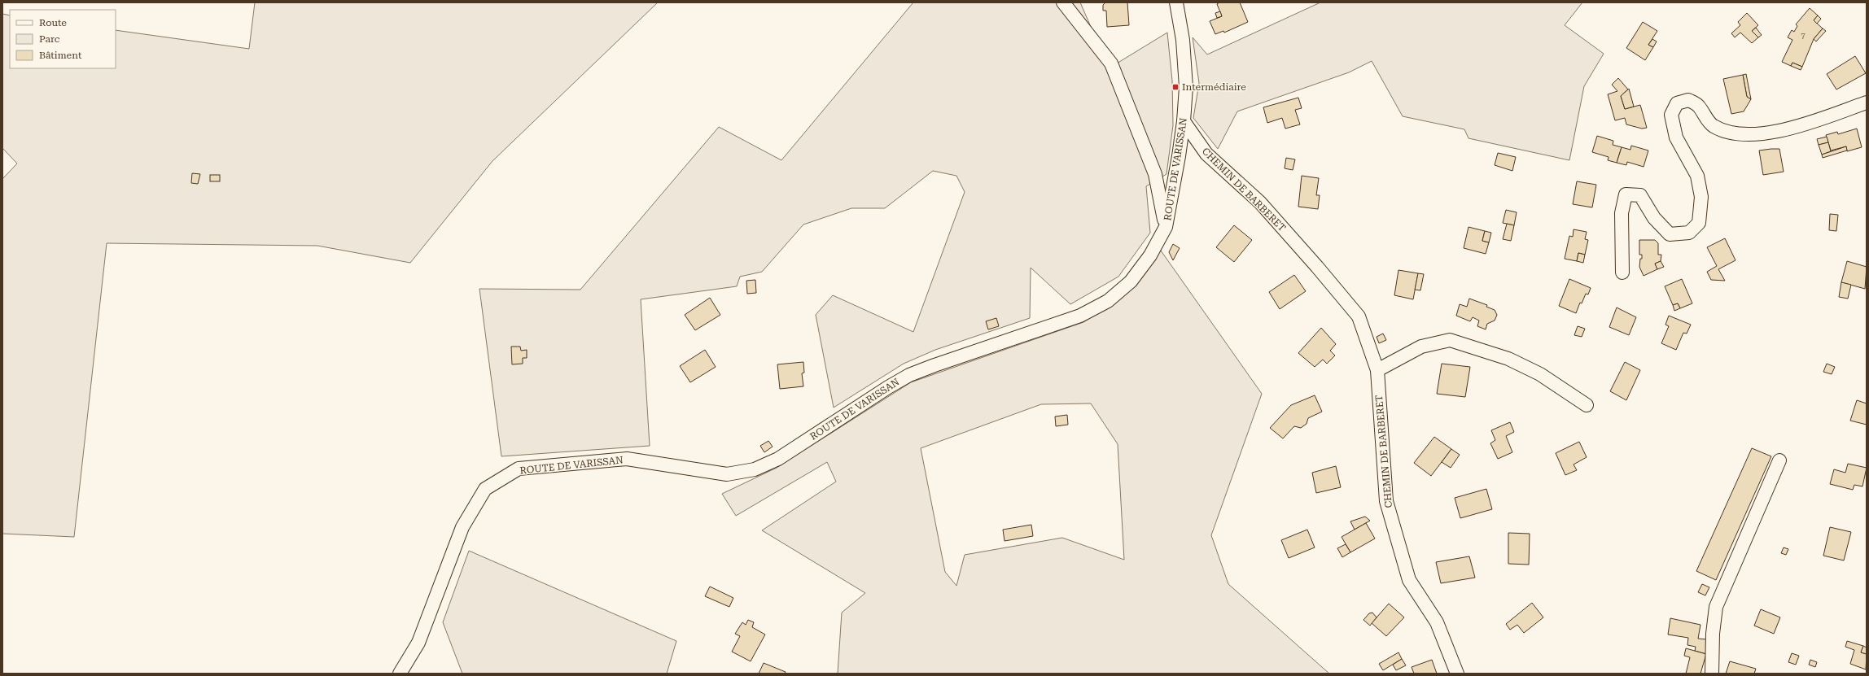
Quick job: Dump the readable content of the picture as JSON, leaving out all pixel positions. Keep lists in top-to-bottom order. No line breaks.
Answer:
{"streets":{"street":["ROUTE DE VARISSAN","CHEMIN DE BARBERET"]},"crossings":[["ROUTE DE VARISSAN","CHEMIN DE BARBERET"]],"places":{"transit":["Intermédiaire"]},"house_numbers":["7"],"legend":["Route","Parc","Bâtiment"]}
